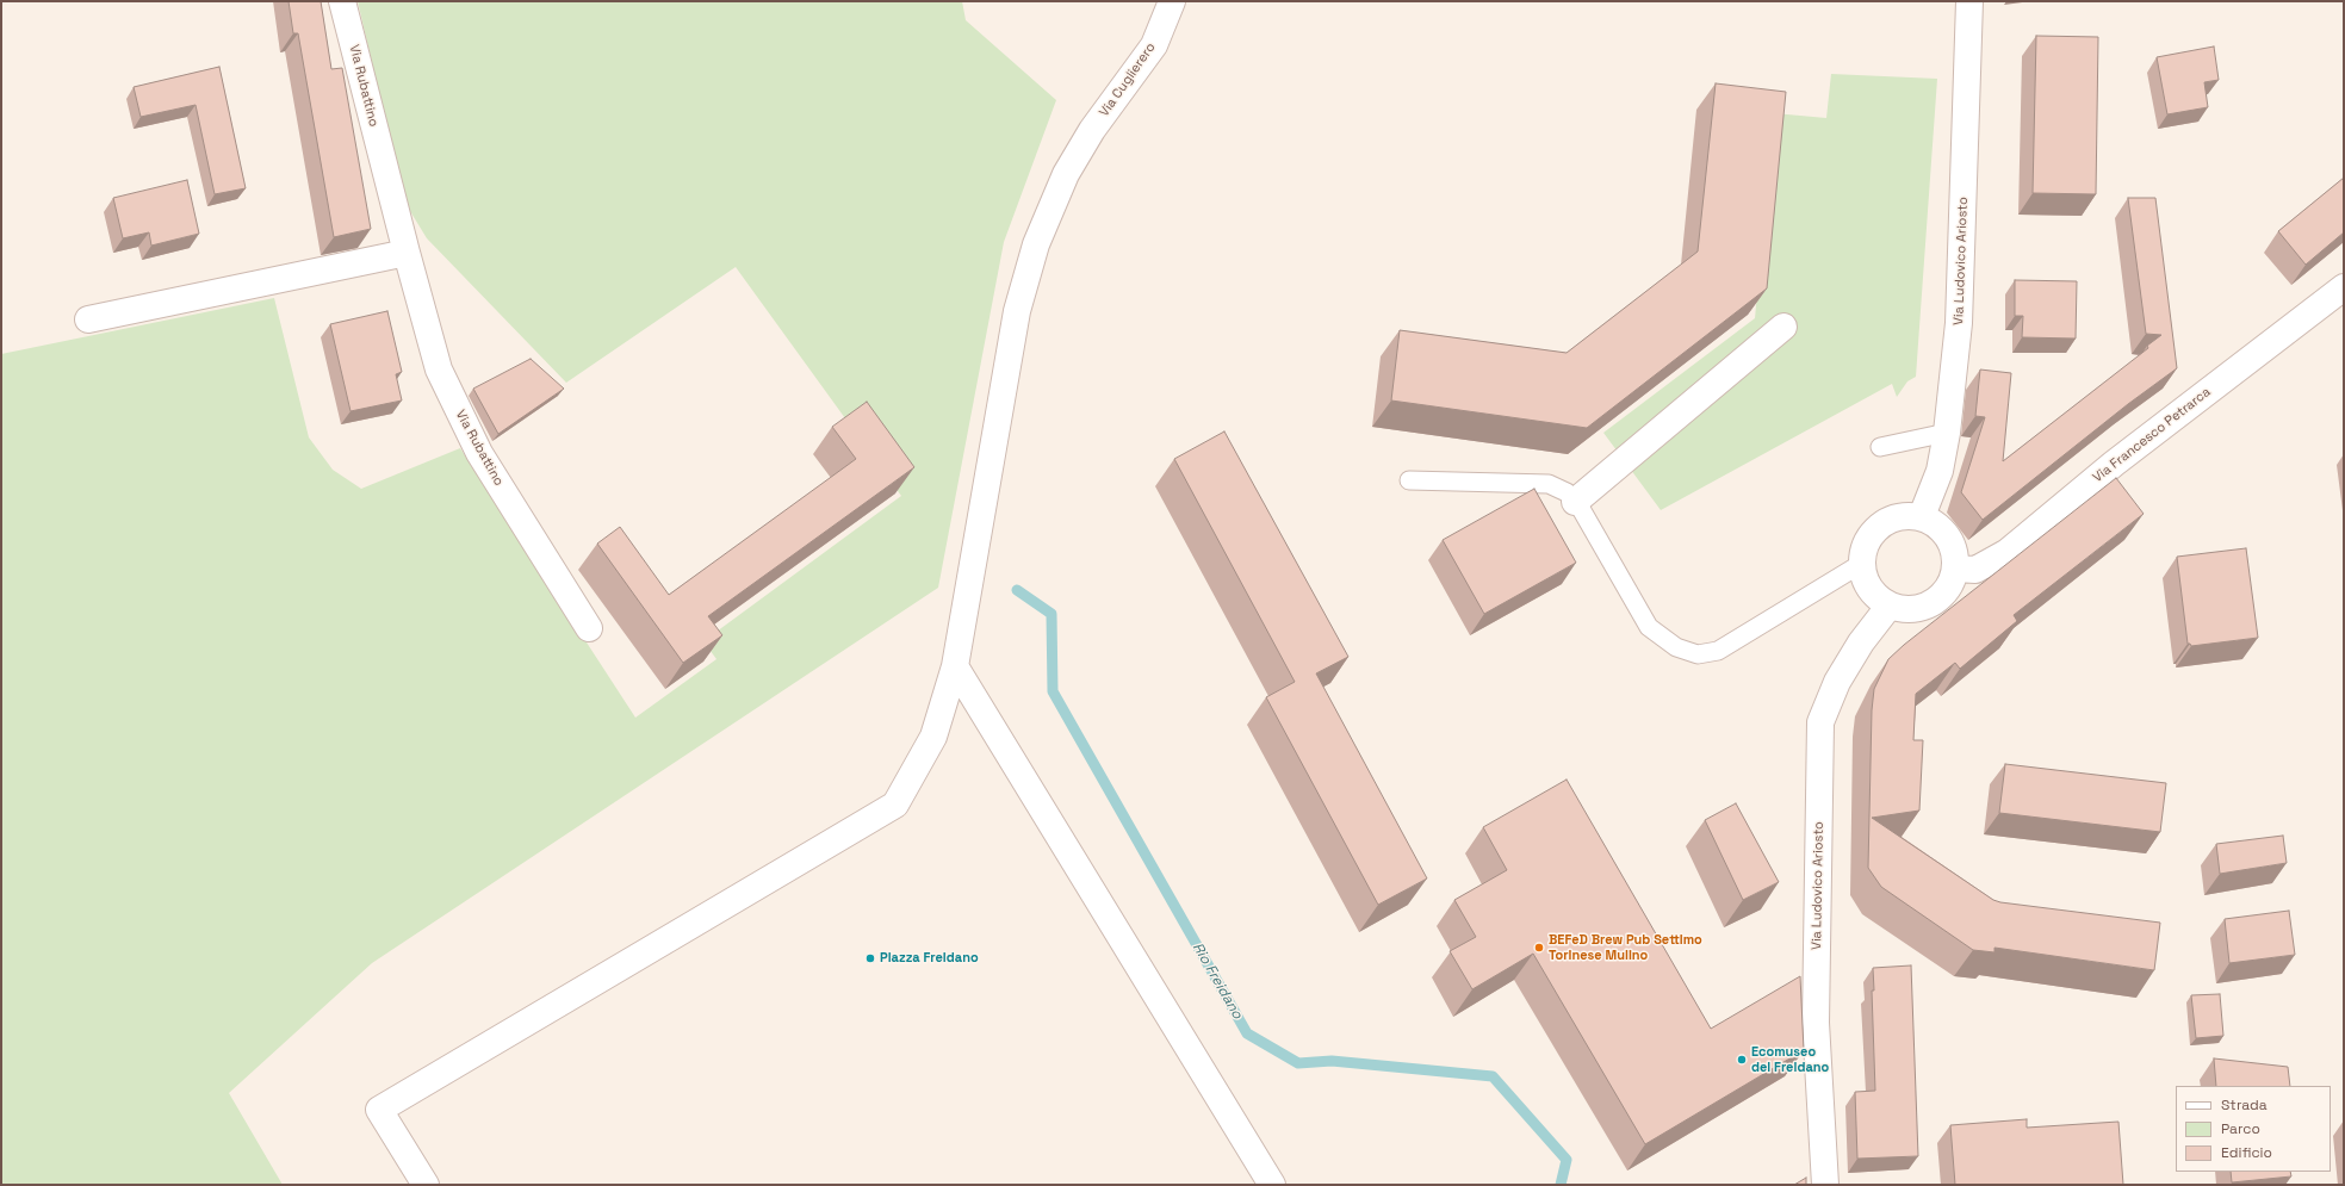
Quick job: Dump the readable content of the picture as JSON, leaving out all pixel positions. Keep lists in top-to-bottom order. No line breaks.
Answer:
{"streets":{"street":["Via Cuglierero","Via Rubattino","Via Ludovico Ariosto","Via Francesco Petrarca"]},"crossings":[["Via Ludovico Ariosto","Via Francesco Petrarca"]],"water":["Rio Freidano"],"places":["BEFeD Brew Pub Settimo Torinese Mulino","Piazza Freidano","Ecomuseo del Freidano"],"legend":["Strada","Parco","Edificio"]}
